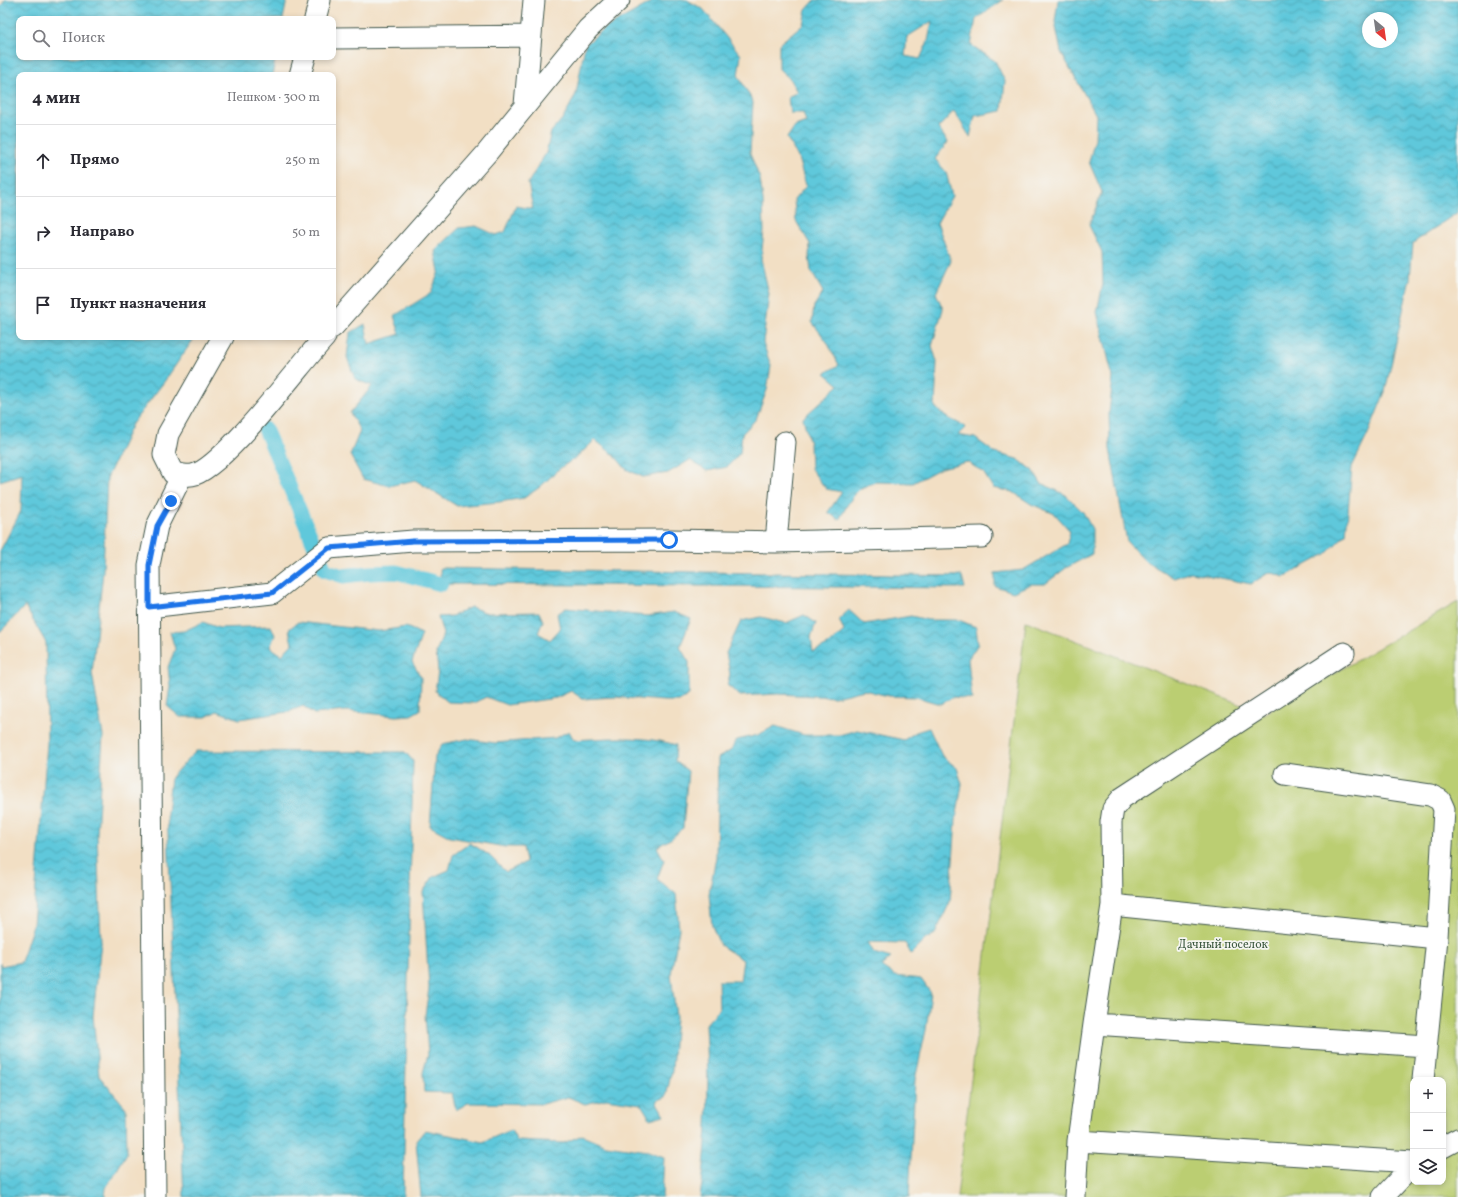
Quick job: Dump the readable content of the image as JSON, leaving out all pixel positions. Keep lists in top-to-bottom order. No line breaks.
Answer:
{"parks":["Дачный поселок"],"north":"bottom right","page":{"search":"Поиск","heading":["4 мин","Пешком · 300 m"],"list":[["Прямо","250 m"],["Направо","50 m"],"Пункт назначения"],"map_buttons":["+","−"]}}
